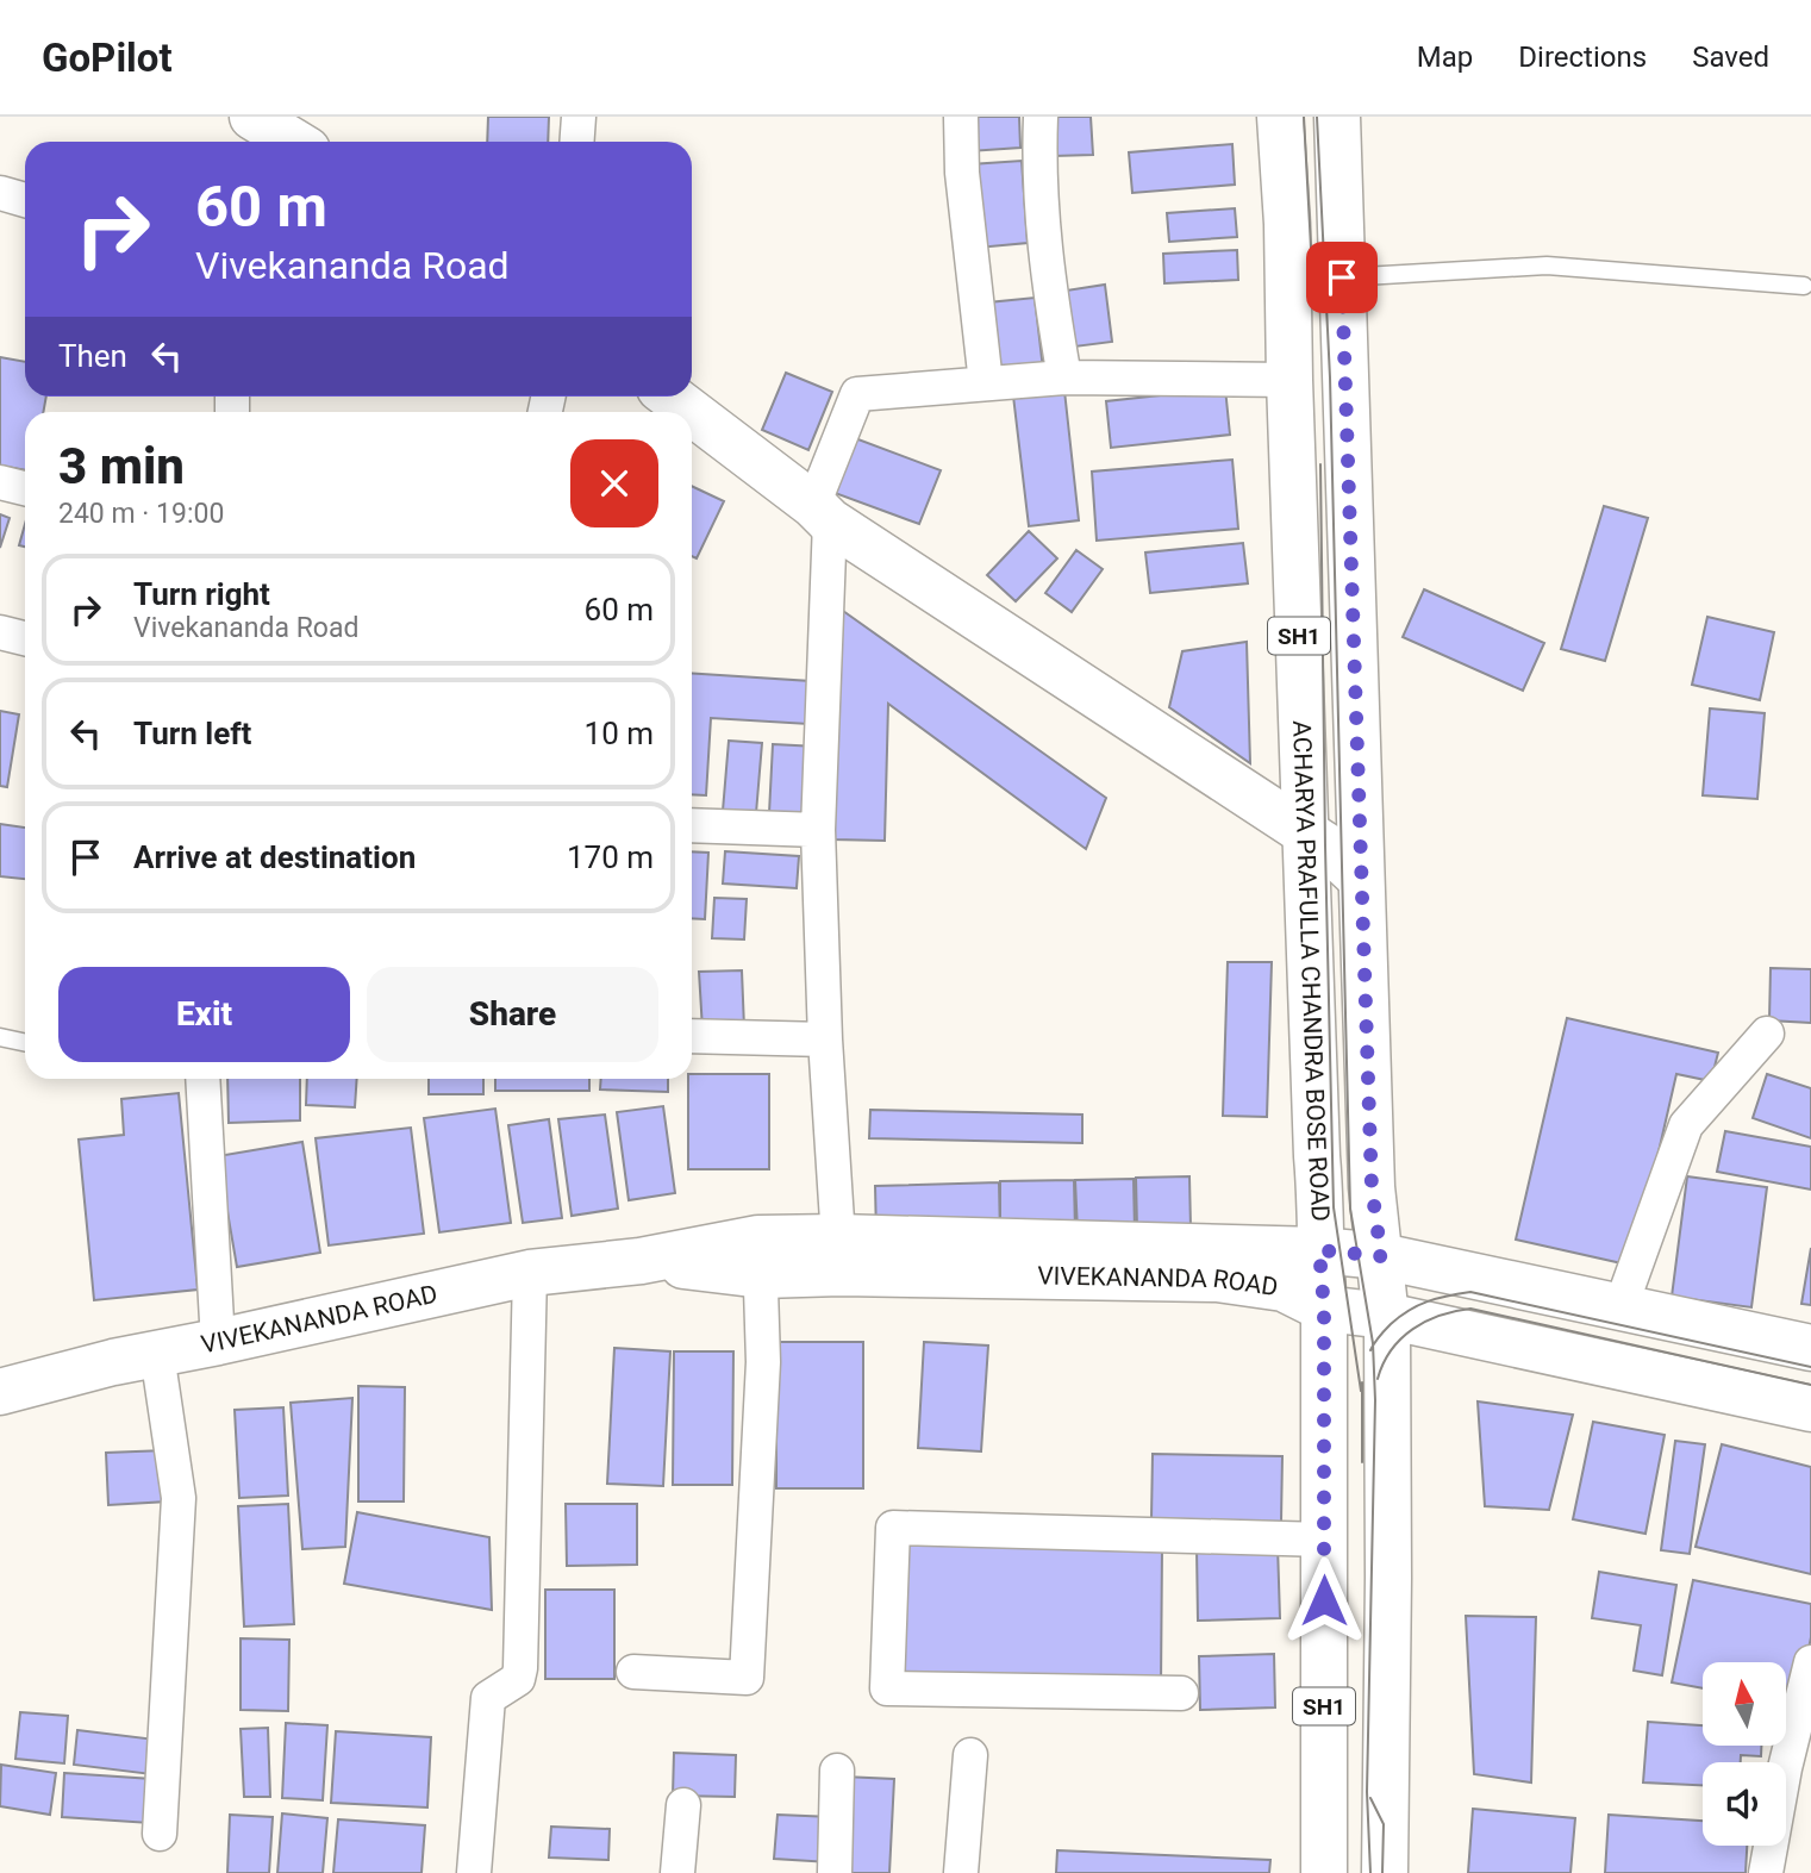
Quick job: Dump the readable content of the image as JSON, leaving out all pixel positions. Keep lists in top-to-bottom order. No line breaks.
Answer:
{"streets":{"main road":["SH1","ACHARYA PRAFULLA CHANDRA BOSE ROAD","VIVEKANANDA ROAD"]},"crossings":[["ACHARYA PRAFULLA CHANDRA BOSE ROAD","VIVEKANANDA ROAD"]],"north":"top","page":{"header":"GoPilot","nav":["Map","Directions","Saved"],"turn":["60 m","Vivekananda Road"],"then":"Then","heading":["3 min","240 m · 19:00"],"list":[{"name":"Turn right","note":"Vivekananda Road","value":"60 m"},{"name":"Turn left","value":"10 m"},{"name":"Arrive at destination","value":"170 m"}],"buttons":["Exit","Share"]}}
